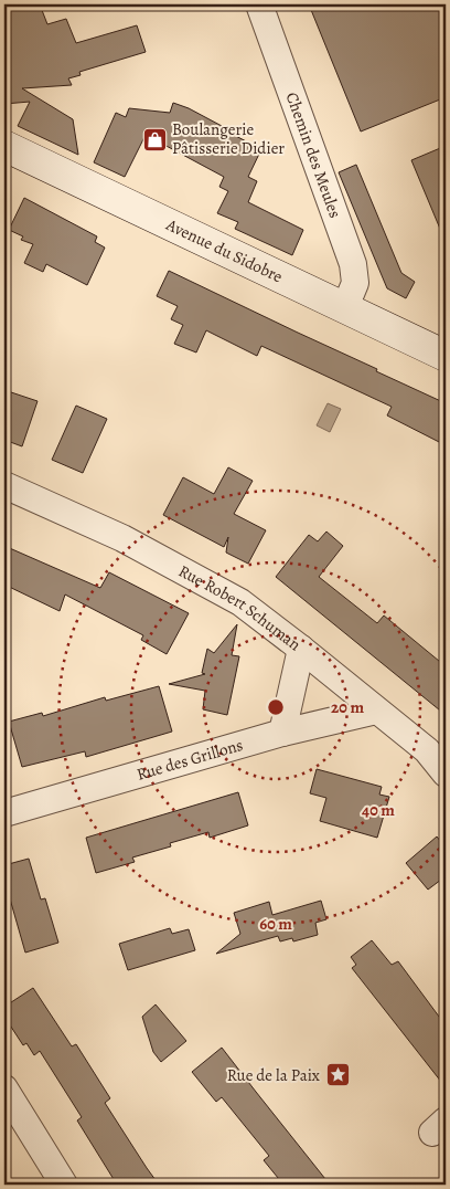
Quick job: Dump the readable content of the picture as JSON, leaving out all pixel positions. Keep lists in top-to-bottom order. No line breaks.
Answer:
{"streets":{"main road":["Avenue du Sidobre"],"street":["Chemin des Meules","Rue Robert Schuman","Rue des Grillons"]},"crossings":[["Chemin des Meules","Avenue du Sidobre"],["Rue Robert Schuman","Rue des Grillons"]],"places":{"shop":["Boulangerie Pâtisserie Didier"],"place":["Rue de la Paix"]},"rings":["20 m","40 m","60 m"]}
